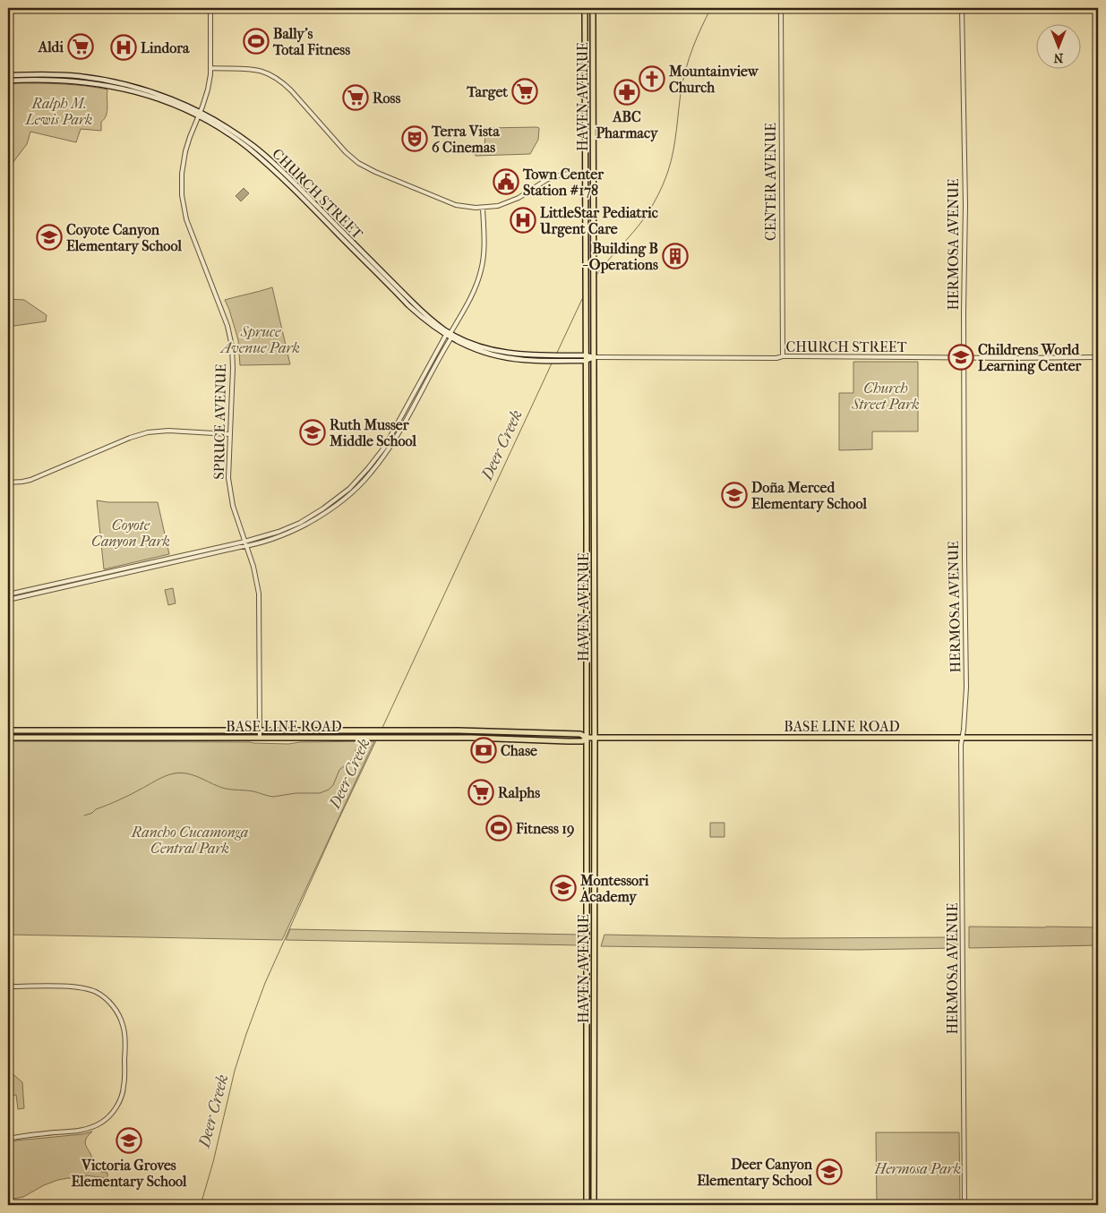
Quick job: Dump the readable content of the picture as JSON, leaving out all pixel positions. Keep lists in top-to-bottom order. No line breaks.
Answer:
{"streets":{"main road":["HAVEN AVENUE","CHURCH STREET","BASE LINE ROAD"],"street":["CENTER AVENUE","HERMOSA AVENUE","SPRUCE AVENUE"]},"crossings":[["HAVEN AVENUE","CHURCH STREET"],["HAVEN AVENUE","BASE LINE ROAD"],["CENTER AVENUE","CHURCH STREET"],["CHURCH STREET","HERMOSA AVENUE"],["CHURCH STREET","SPRUCE AVENUE"],["HERMOSA AVENUE","BASE LINE ROAD"],["SPRUCE AVENUE","BASE LINE ROAD"]],"water":["Deer Creek"],"parks":["Ralph M. Lewis Park","Spruce Avenue Park","Church Street Park","Coyote Canyon Park","Rancho Cucamonga Central Park","Hermosa Park"],"places":{"sports":["Bally's Total Fitness","Fitness 19"],"supermarket":["Aldi","Target","Ross","Ralphs"],"hospital":["Lindora","LittleStar Pediatric Urgent Care"],"church":["Mountainview Church"],"pharmacy":["ABC Pharmacy"],"theatre":["Terra Vista 6 Cinemas"],"public building":["Town Center Station #178"],"school or university":["Coyote Canyon Elementary School","Childrens World Learning Center","Ruth Musser Middle School","Doña Merced Elementary School","Montessori Academy","Victoria Groves Elementary School","Deer Canyon Elementary School"],"building":["Building B - Operations"],"bank":["Chase"]},"north":"bottom"}
